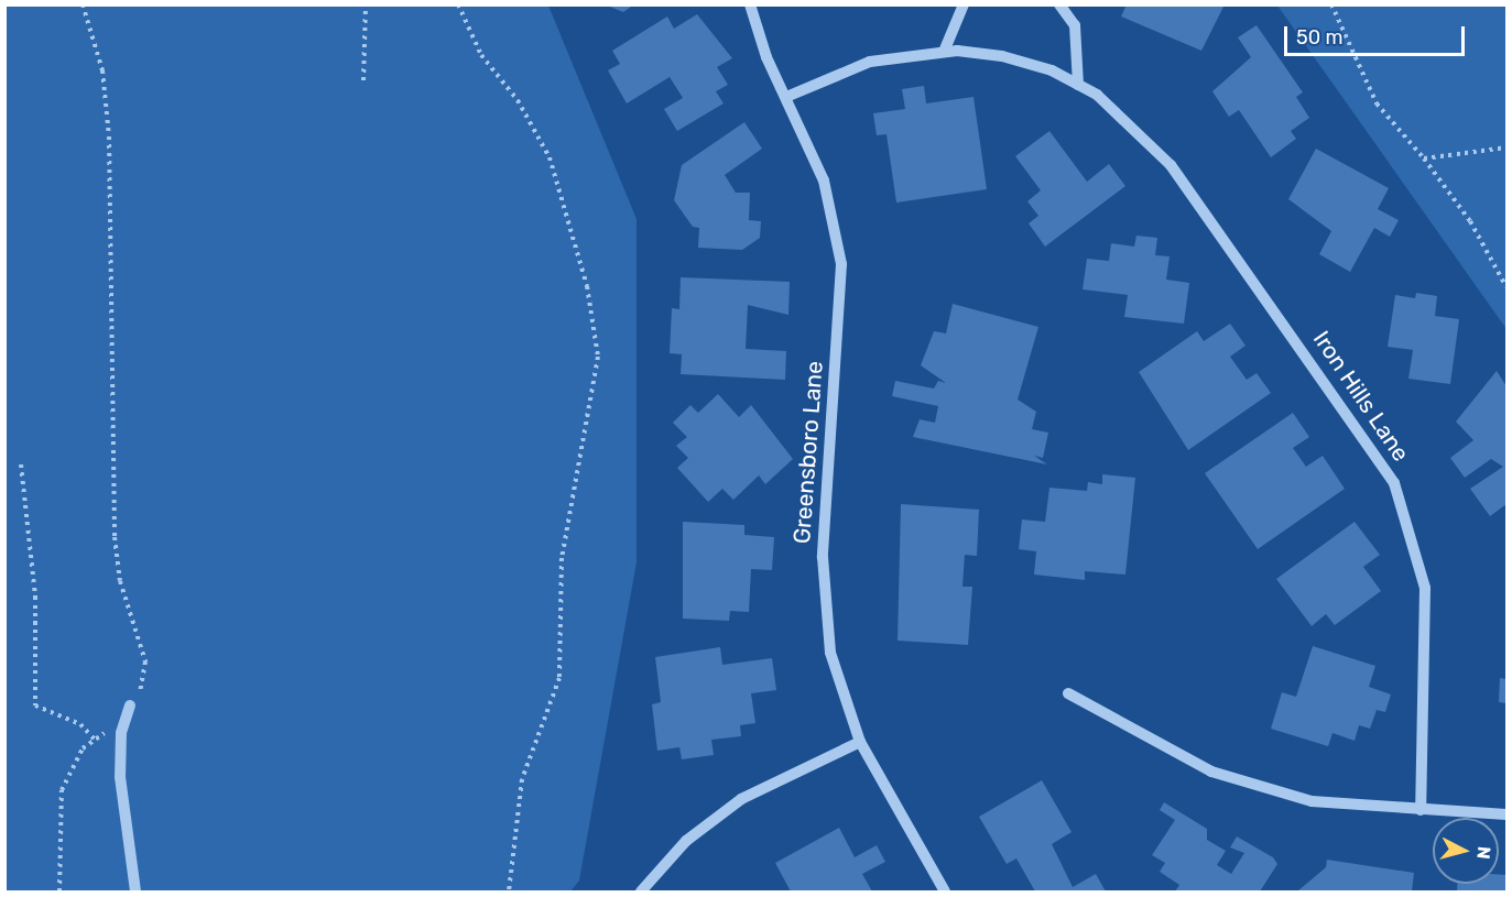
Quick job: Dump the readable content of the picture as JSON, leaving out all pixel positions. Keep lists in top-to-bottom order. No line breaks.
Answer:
{"streets":{"street":["Iron Hills Lane","Greensboro Lane"]},"crossings":[["Iron Hills Lane","Greensboro Lane"]],"scale_bar":"50 m","north":"right"}
